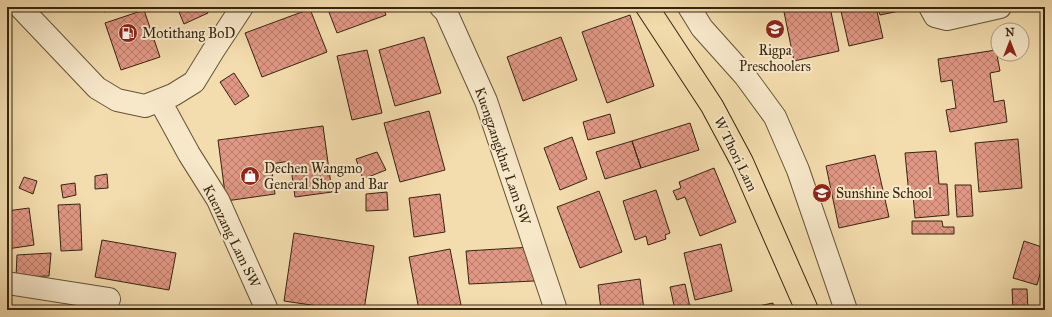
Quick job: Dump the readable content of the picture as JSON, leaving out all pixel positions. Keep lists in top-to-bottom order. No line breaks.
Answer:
{"streets":{"main road":["W Thori Lam"],"street":["Kuengzangkhar Lam SW","Kuenzang Lam SW"]},"places":{"school or university":["Rigpa Preschoolers","Sunshine School"],"fuel station":["Motithang BoD"],"shop":["Dechen Wangmo General Shop and Bar"]},"north":"top"}
